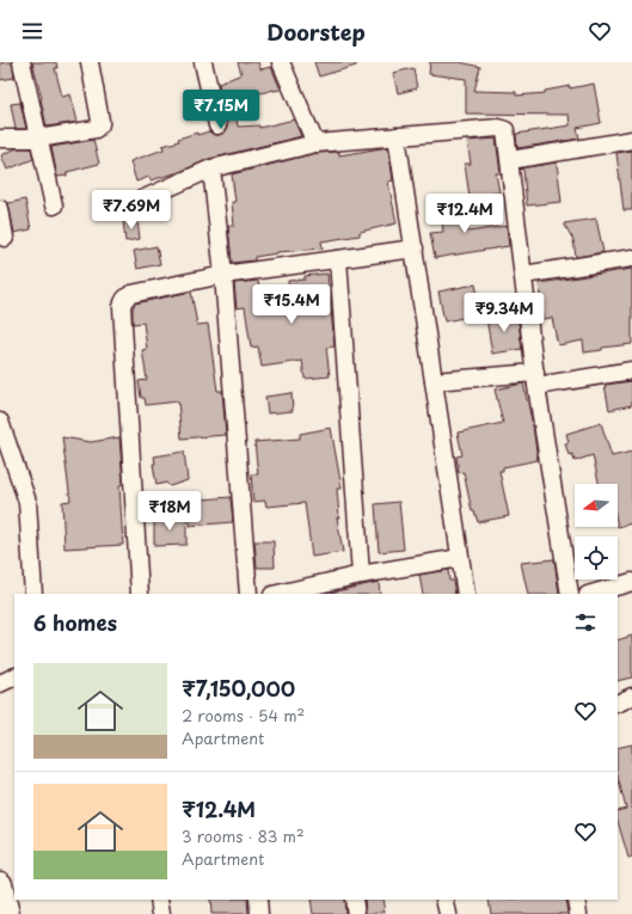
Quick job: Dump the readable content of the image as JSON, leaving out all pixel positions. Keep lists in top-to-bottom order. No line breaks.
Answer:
{"north":"left","page":{"header":"Doorstep","price":["₹7.15M","₹7.69M","₹12.4M","₹15.4M","₹9.34M","₹18M"],"heading":"6 homes","list":[{"name":"₹7,150,000","note":"2 rooms · 54 m² · Apartment"},{"name":"₹12.4M","note":"3 rooms · 83 m² · Apartment"}]}}
